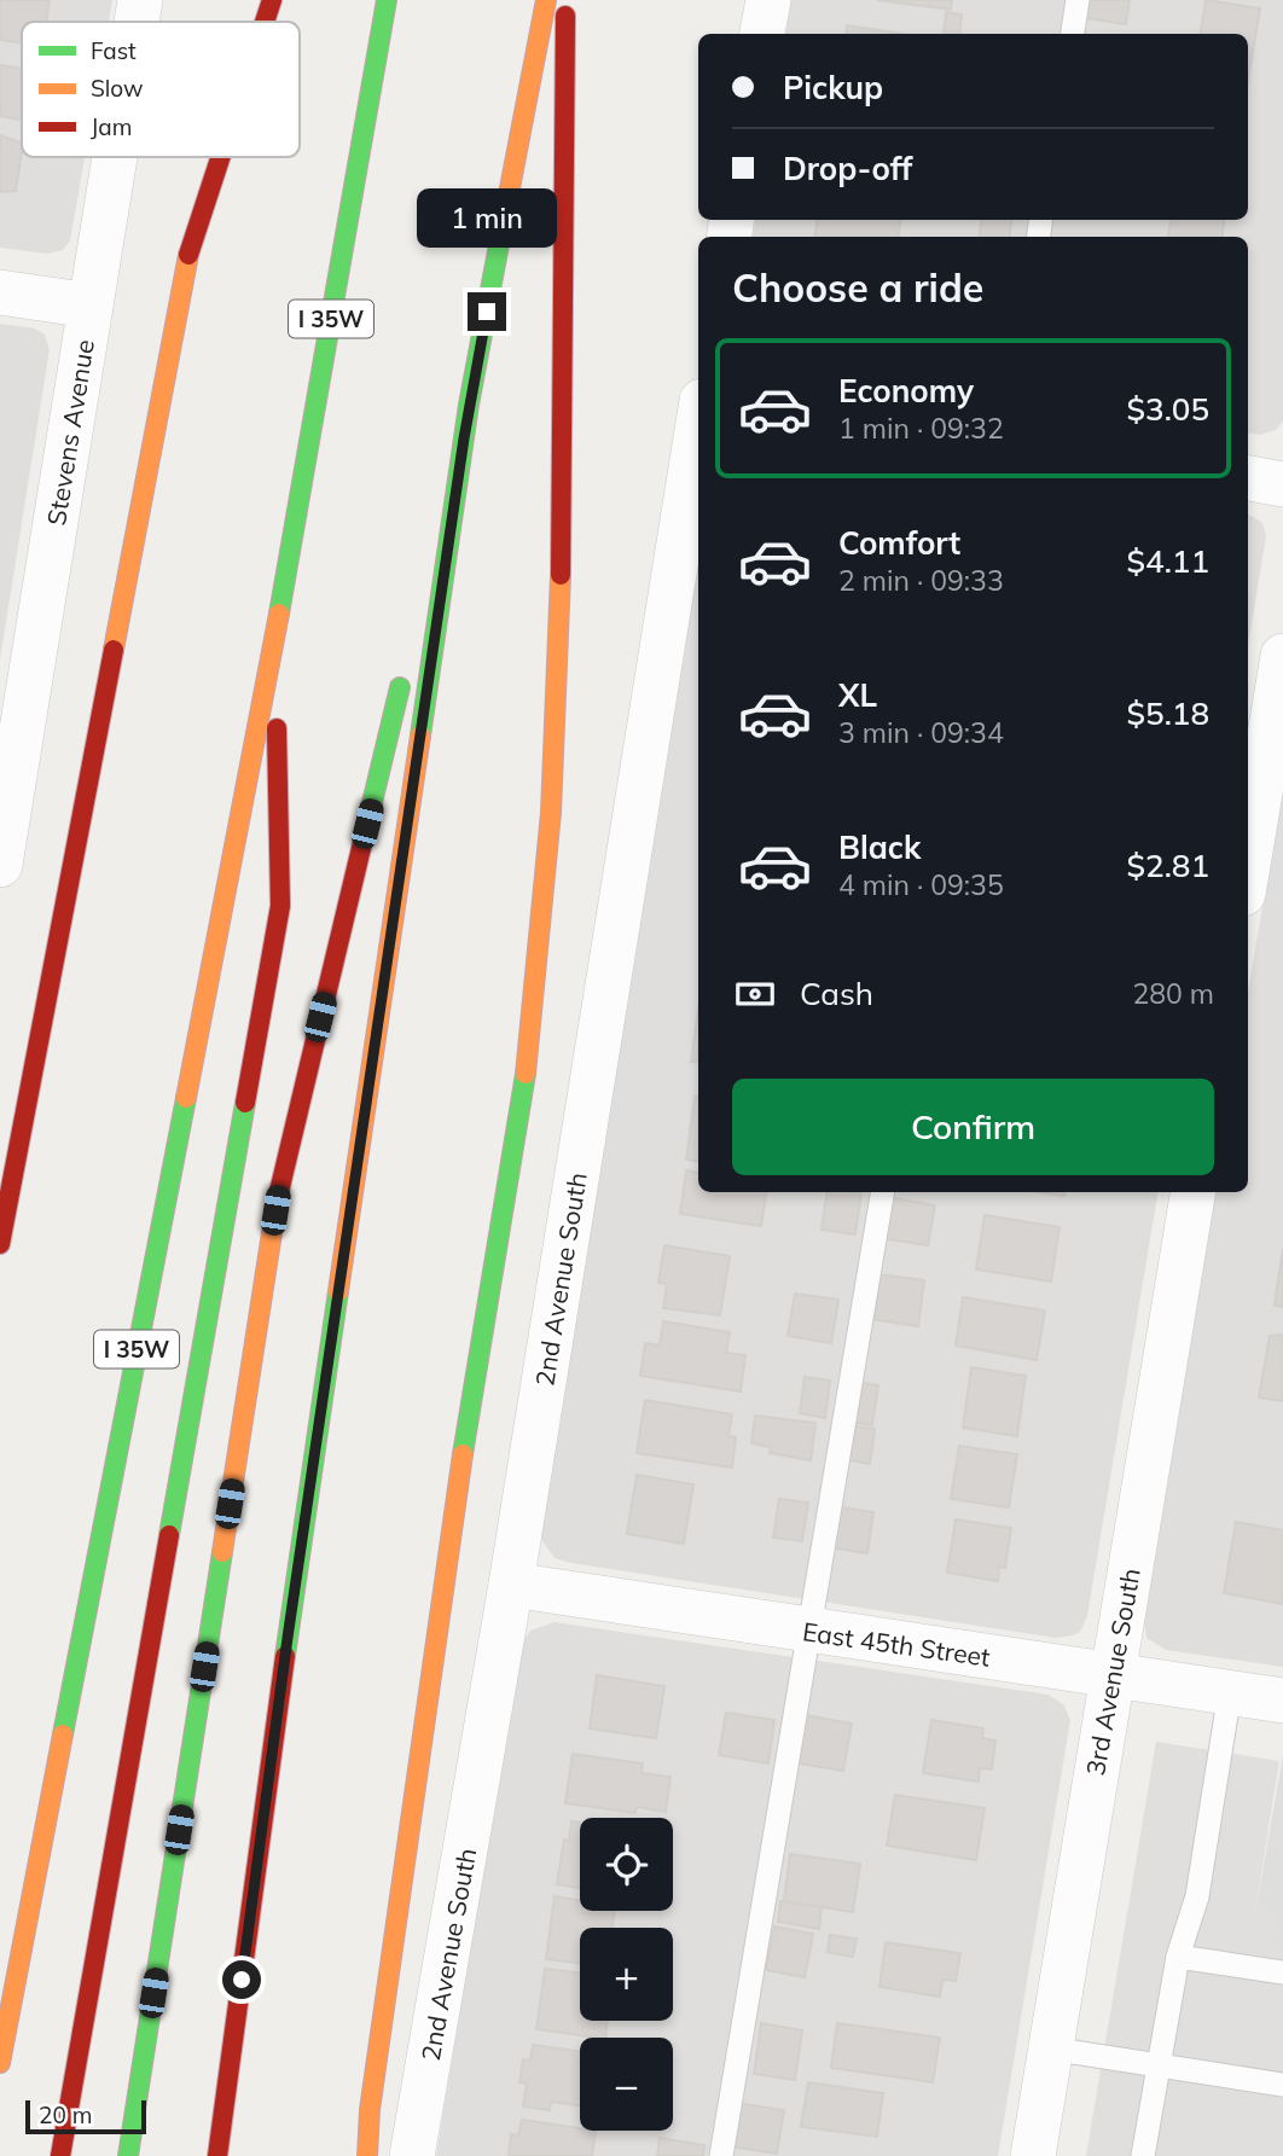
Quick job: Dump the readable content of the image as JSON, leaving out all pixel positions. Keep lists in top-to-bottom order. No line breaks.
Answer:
{"streets":{"highway":["I 35W"],"street":["Stevens Avenue","2nd Avenue South","East 45th Street","3rd Avenue South"]},"crossings":[["2nd Avenue South","East 45th Street"],["East 45th Street","3rd Avenue South"]],"legend":["Fast","Slow","Jam"],"scale_bar":"20 m","page":{"banner":["Pickup","Drop-off"],"bubble":"1 min","heading":"Choose a ride","list":[{"name":"Economy","note":"1 min · 09:32","value":"$3.05"},{"name":"Comfort","note":"2 min · 09:33","value":"$4.11"},{"name":"XL","note":"3 min · 09:34","value":"$5.18"},{"name":"Black","note":"4 min · 09:35","value":"$2.81"}],"pay":["Cash","280 m"],"buttons":"Confirm","map_buttons":["+","−"],"scale":"20 m"}}
